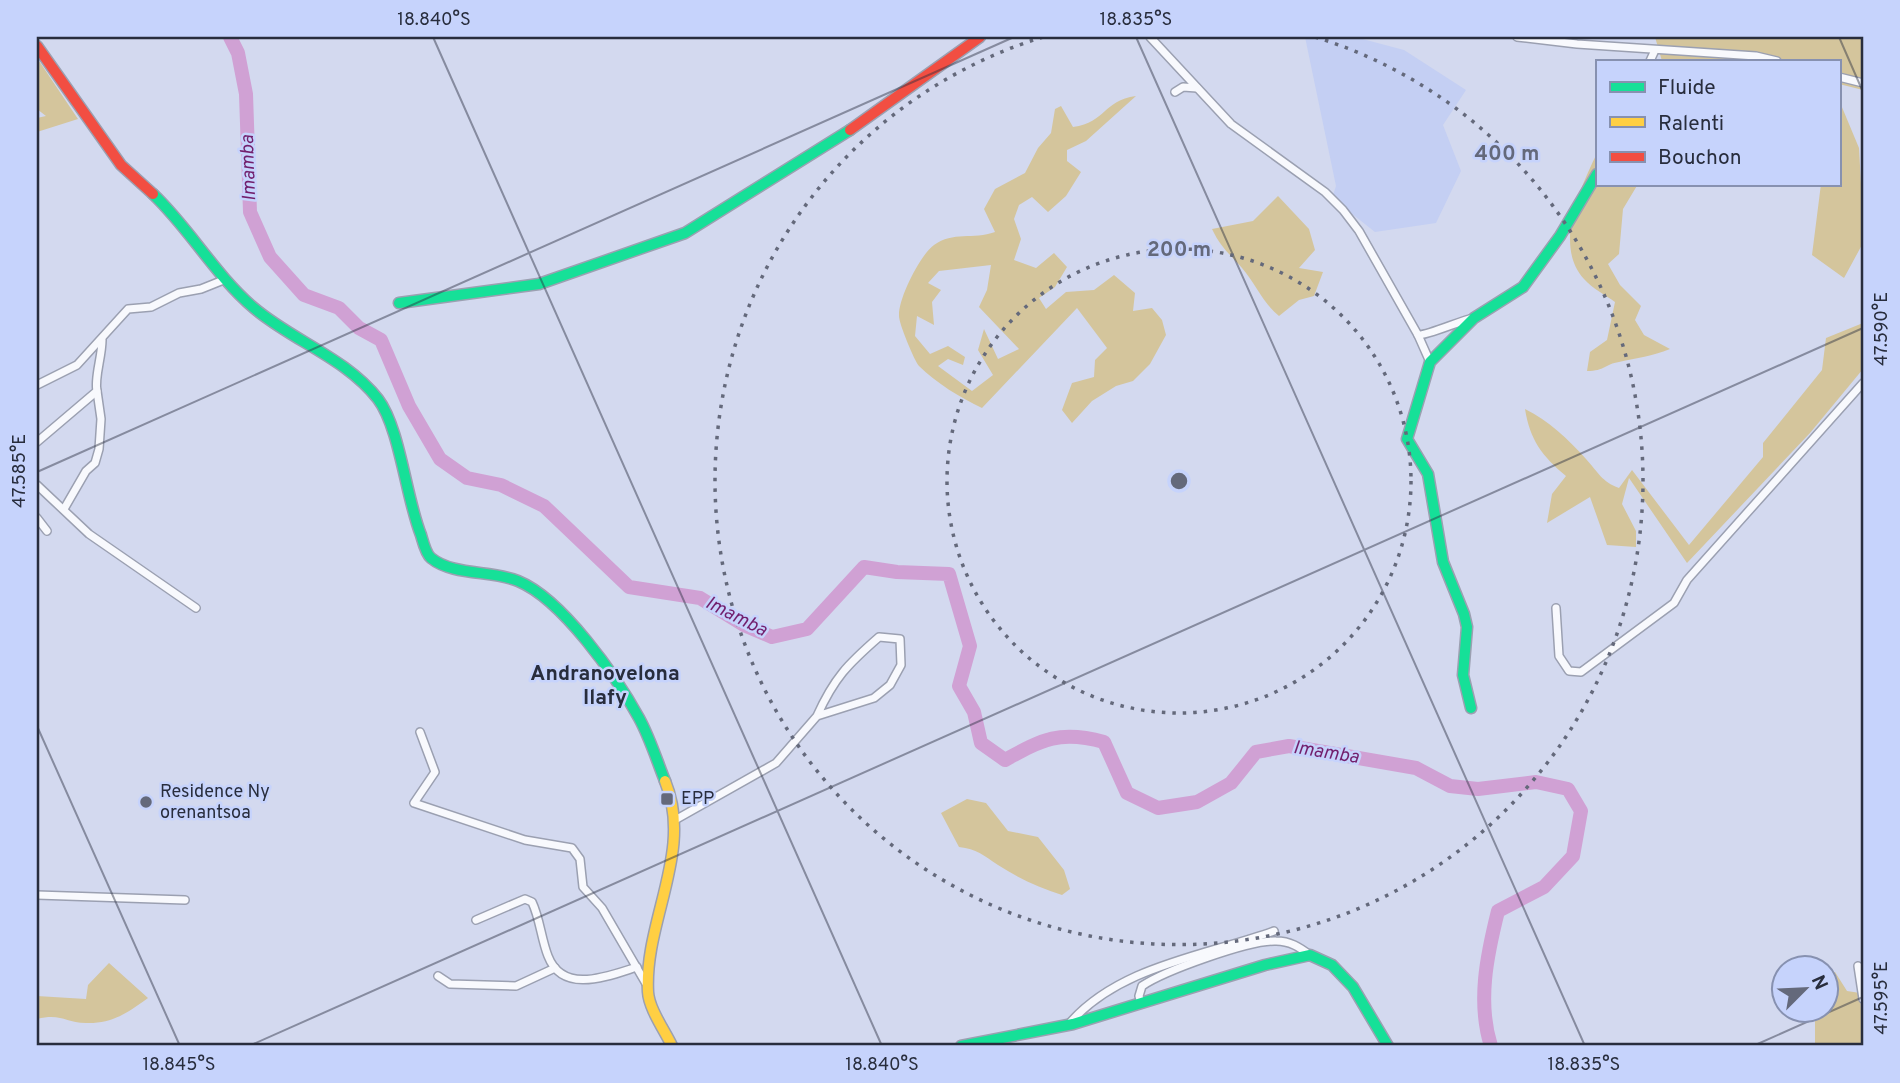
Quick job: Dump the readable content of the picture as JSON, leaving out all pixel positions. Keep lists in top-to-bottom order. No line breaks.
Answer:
{"districts":["Andranovelona Ilafy"],"water":["Imamba"],"places":{"transit":["EPP"],"other":["Residence Ny orenantsoa"]},"legend":["Fluide","Ralenti","Bouchon"],"north":"top right","coordinates":["18.840°S","18.835°S","47.590°E","47.585°E","47.595°E","18.845°S"],"rings":["400 m","200 m"]}
